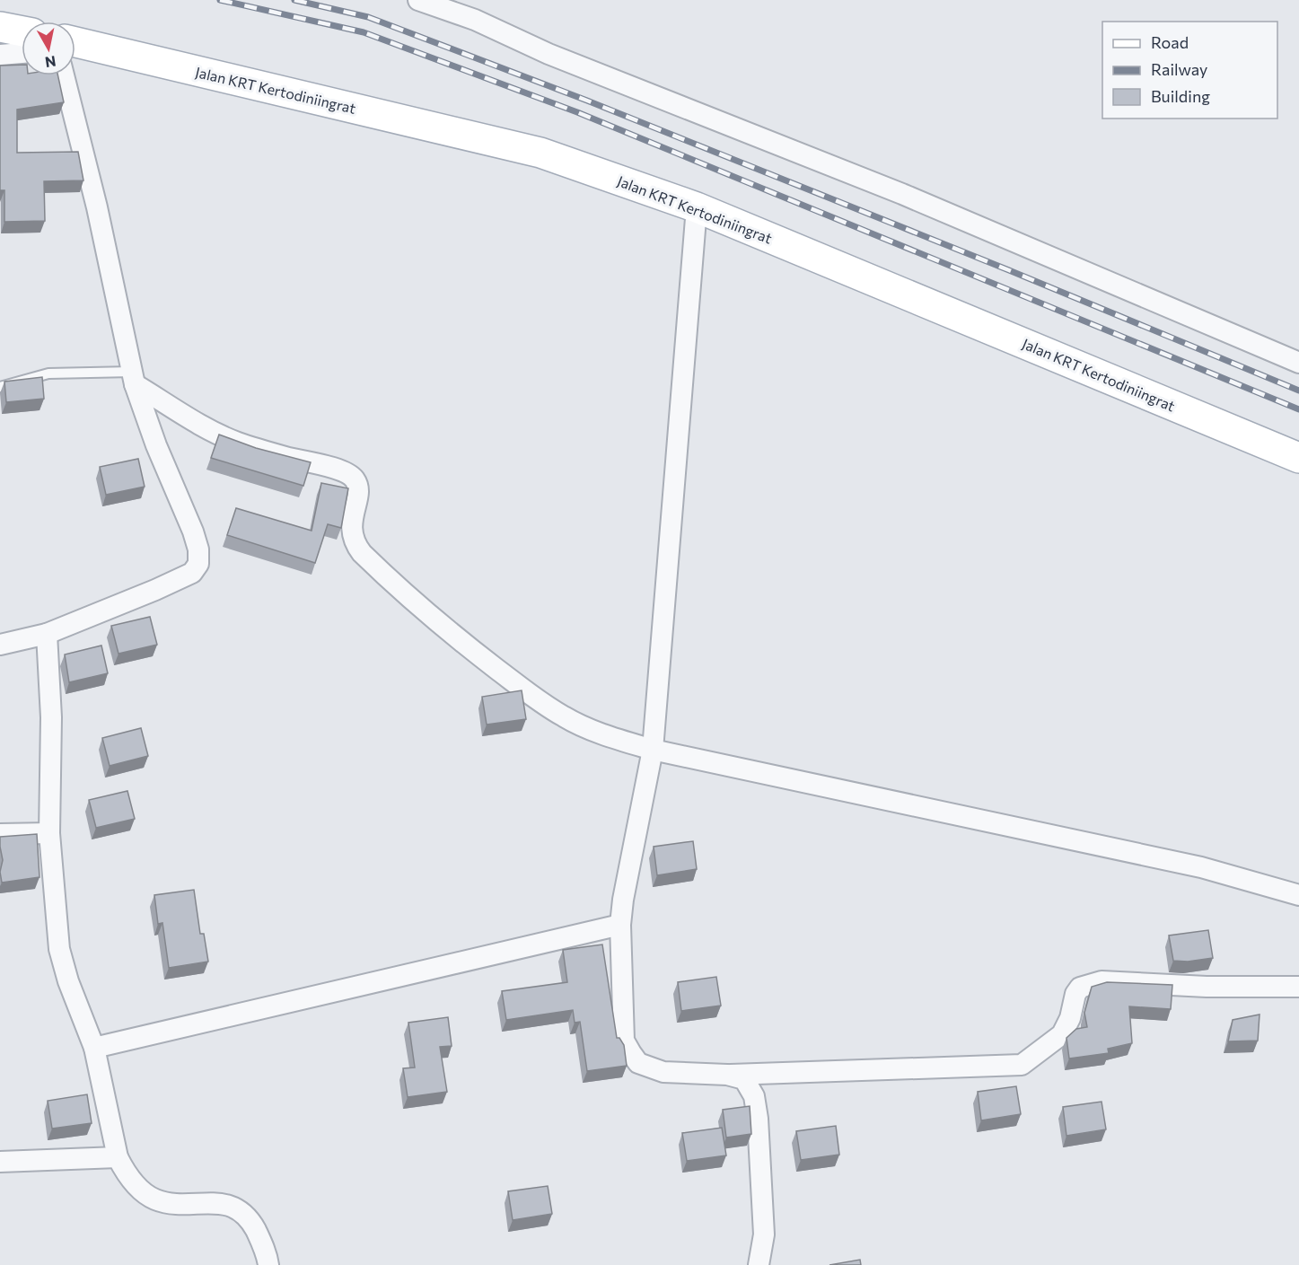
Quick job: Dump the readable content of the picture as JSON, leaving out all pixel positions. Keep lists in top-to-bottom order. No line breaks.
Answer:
{"streets":{"main road":["Jalan KRT Kertodiniingrat"]},"legend":["Road","Railway","Building"],"north":"bottom"}
